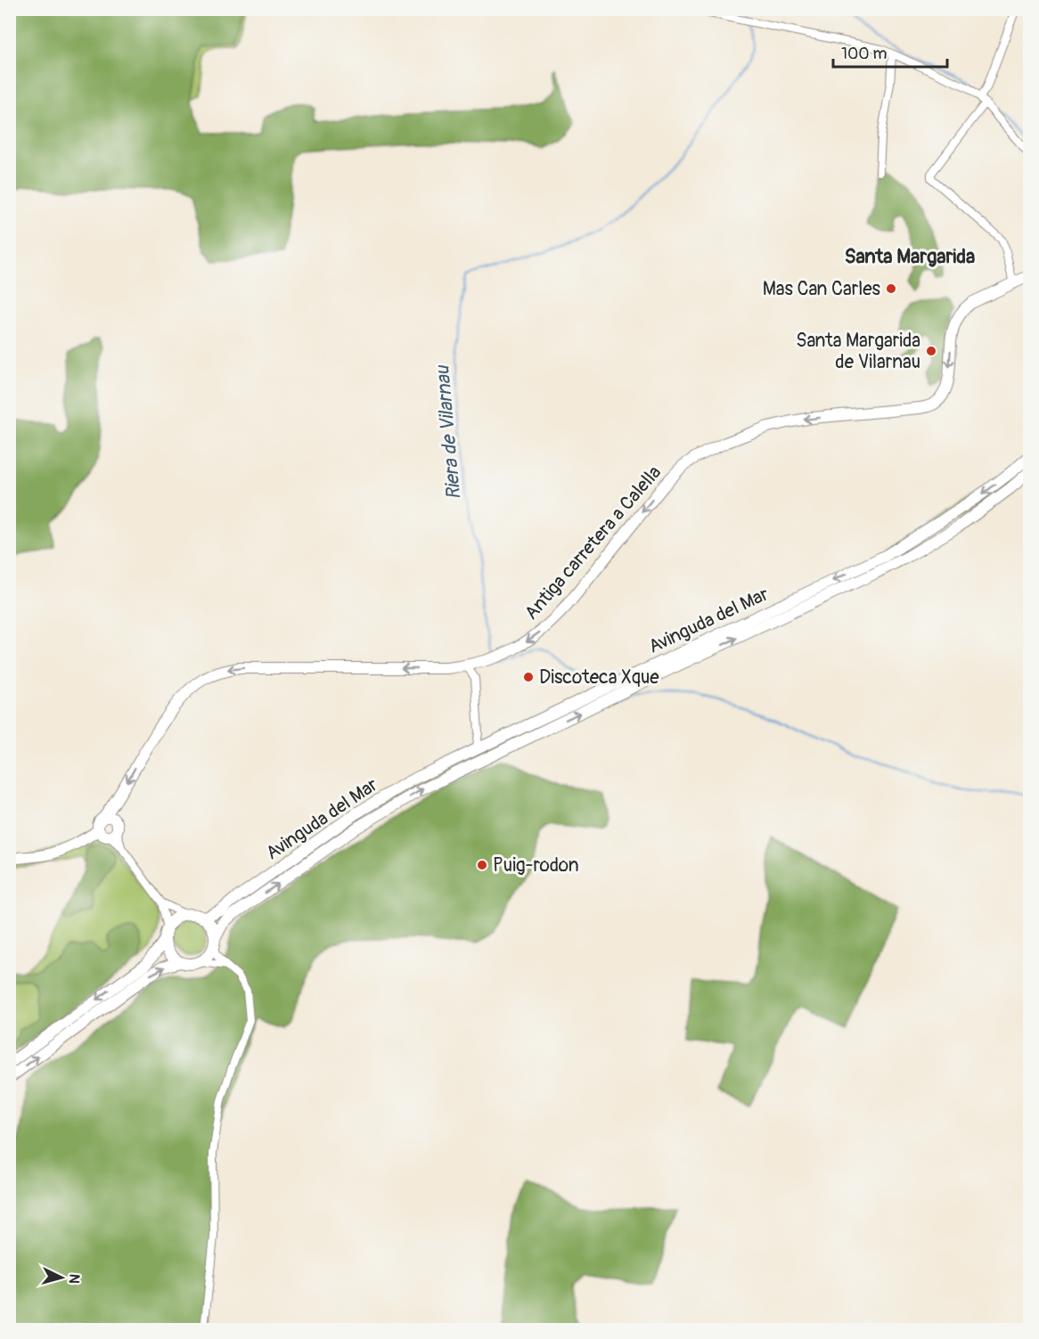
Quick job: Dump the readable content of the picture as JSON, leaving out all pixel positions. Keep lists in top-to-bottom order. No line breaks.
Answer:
{"streets":{"main road":["Antiga carretera a Calella","Avinguda del Mar"]},"one_way":["Antiga carretera a Calella"],"districts":["Santa Margarida"],"water":["Riera de Vilarnau"],"places":["Mas Can Carles","Santa Margarida de Vilarnau","Discoteca Xque","Puig-rodon"],"scale_bar":"100 m","north":"right"}
